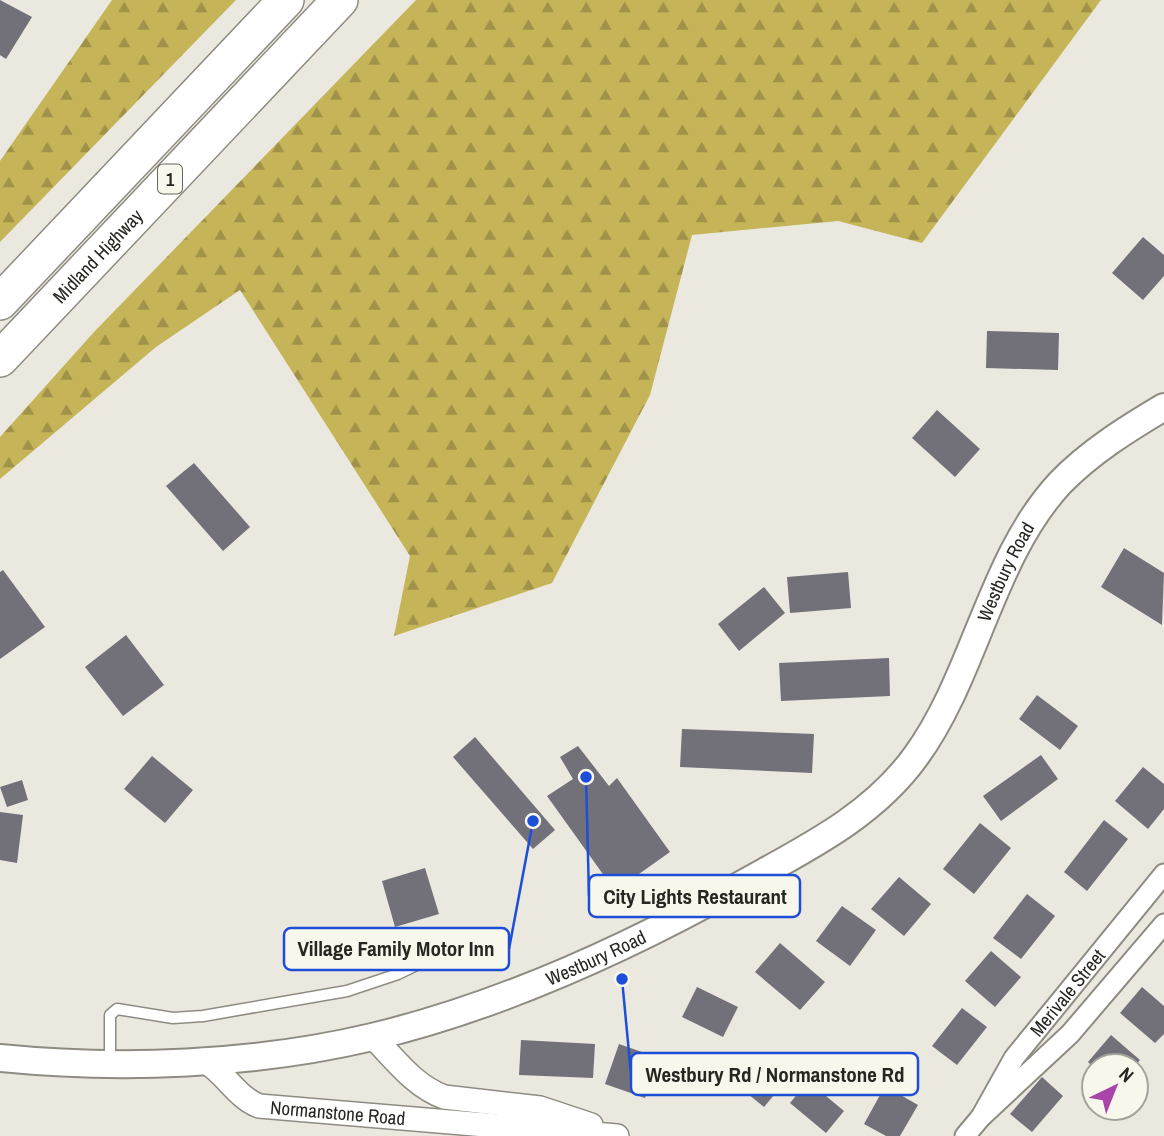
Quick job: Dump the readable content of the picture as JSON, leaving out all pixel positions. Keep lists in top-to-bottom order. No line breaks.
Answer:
{"streets":{"highway":["1","Midland Highway"],"main road":["Westbury Road"],"street":["Merivale Street","Normanstone Road"]},"crossings":[["Westbury Road","Normanstone Road"]],"places":["City Lights Restaurant","Village Family Motor Inn","Westbury Rd / Normanstone Rd"],"north":"top right"}
